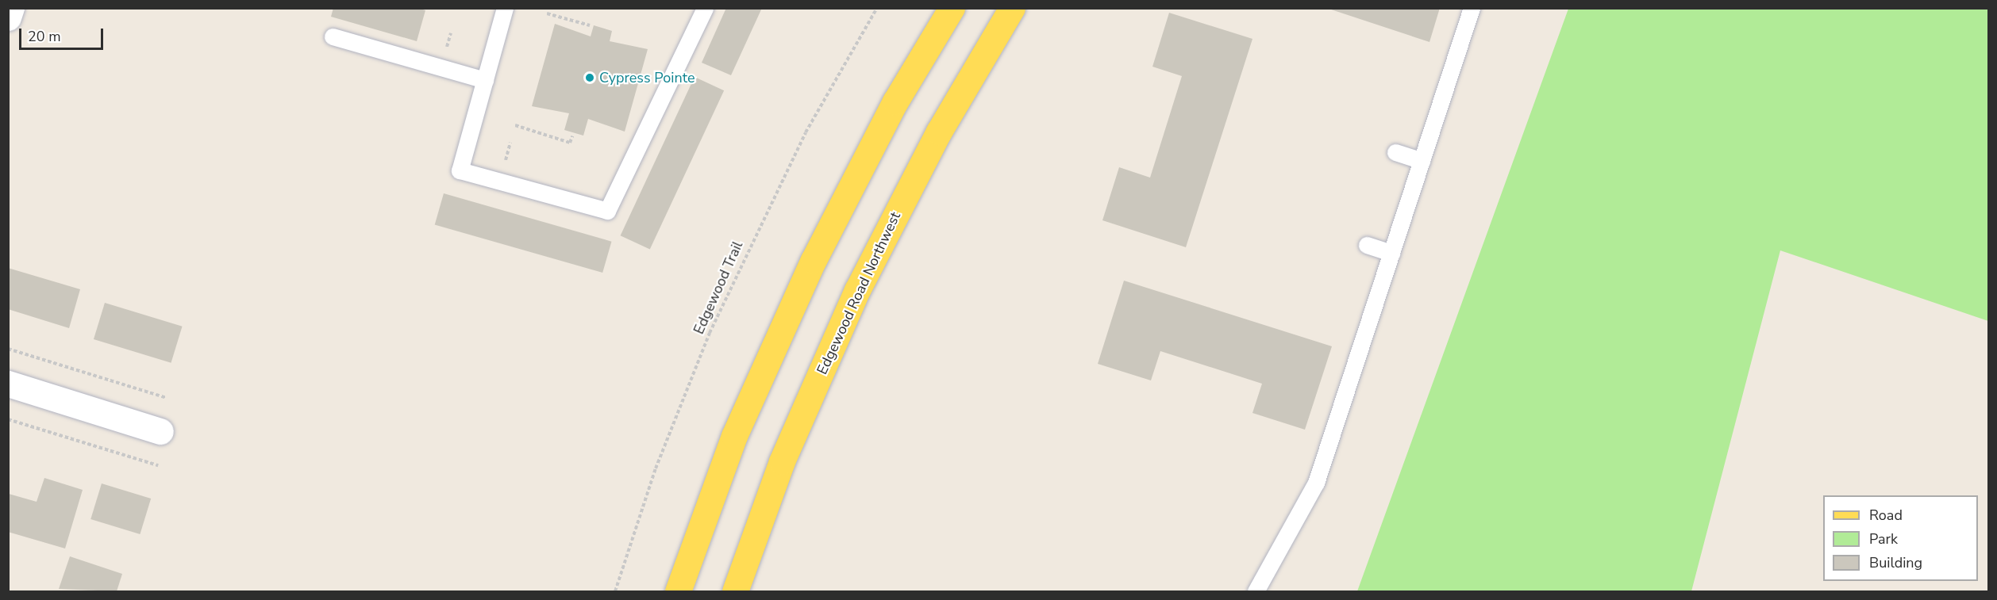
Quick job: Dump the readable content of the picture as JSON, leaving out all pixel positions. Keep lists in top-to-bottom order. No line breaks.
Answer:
{"streets":{"main road":["Edgewood Road Northwest"],"path":["Edgewood Trail"]},"places":["Cypress Pointe"],"legend":["Road","Park","Building"],"scale_bar":"20 m"}
